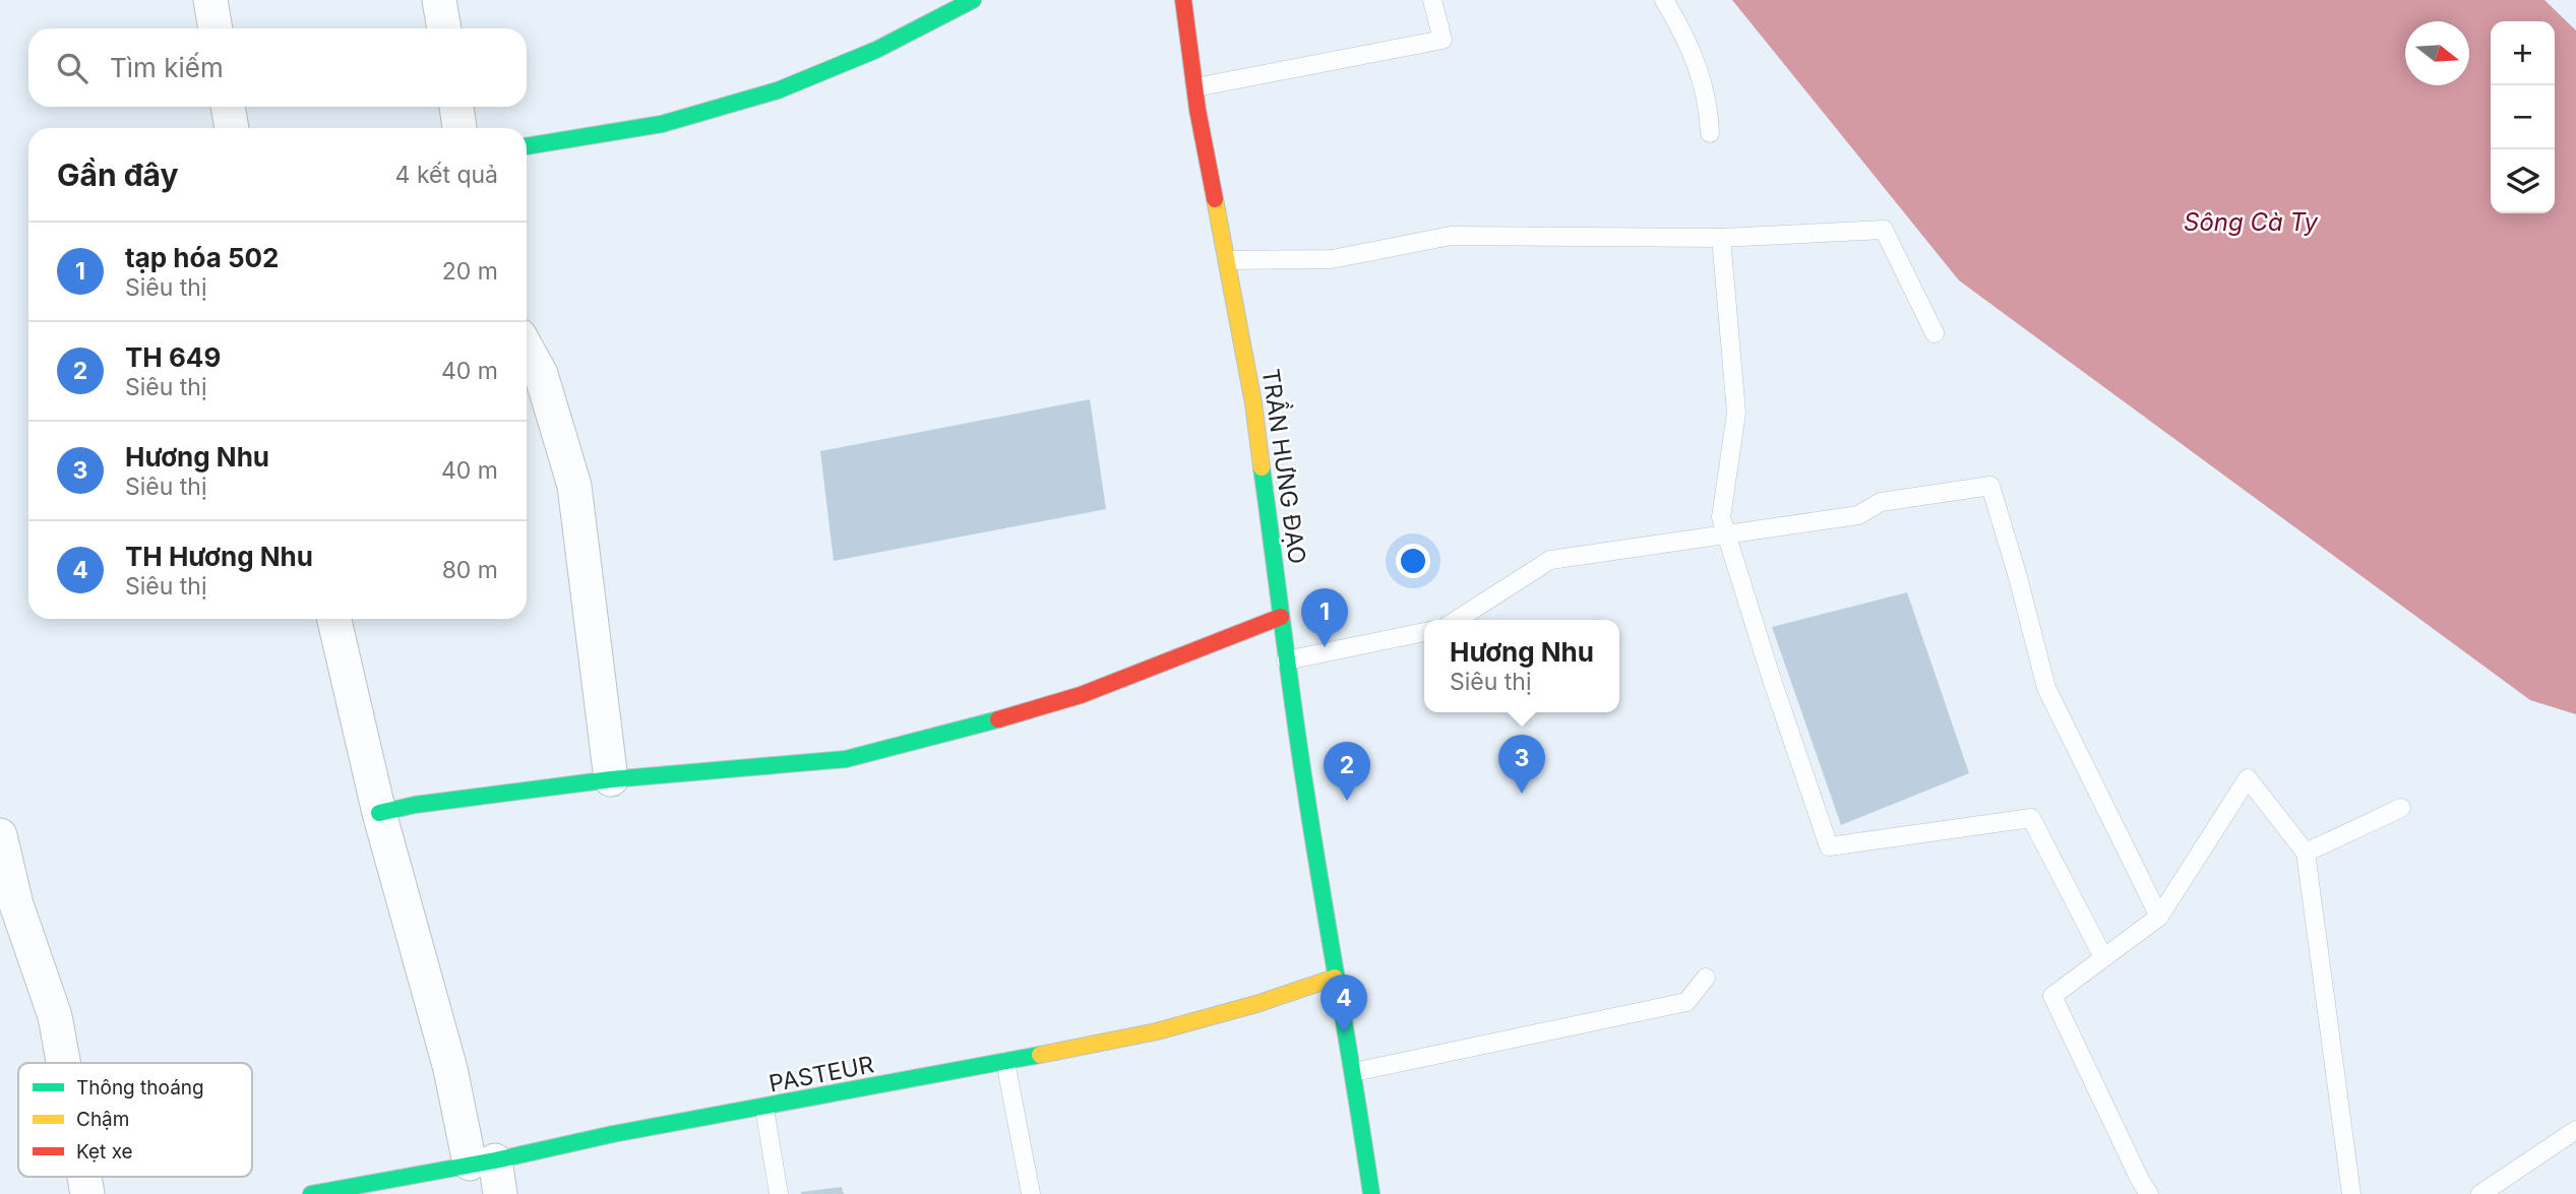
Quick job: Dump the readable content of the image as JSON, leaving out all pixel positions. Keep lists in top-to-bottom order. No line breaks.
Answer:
{"streets":{"street":["TRẦN HƯNG ĐẠO","PASTEUR"]},"crossings":[["TRẦN HƯNG ĐẠO","PASTEUR"]],"water":["Sông Cà Ty"],"legend":["Thông thoáng","Chậm","Kẹt xe"],"north":"right","page":{"map_buttons":["+","−"],"search":"Tìm kiếm","heading":["Gần đây","4 kết quả"],"list":[{"mark":"1","name":"tạp hóa 502","note":"Siêu thị","value":"20 m"},{"mark":"2","name":"TH 649","note":"Siêu thị","value":"40 m"},{"mark":"3","name":"Hương Nhu","note":"Siêu thị","value":"40 m"},{"mark":"4","name":"TH Hương Nhu","note":"Siêu thị","value":"80 m"}],"pins":["1","3","2","4"],"popup":["Hương Nhu","Siêu thị"]}}
